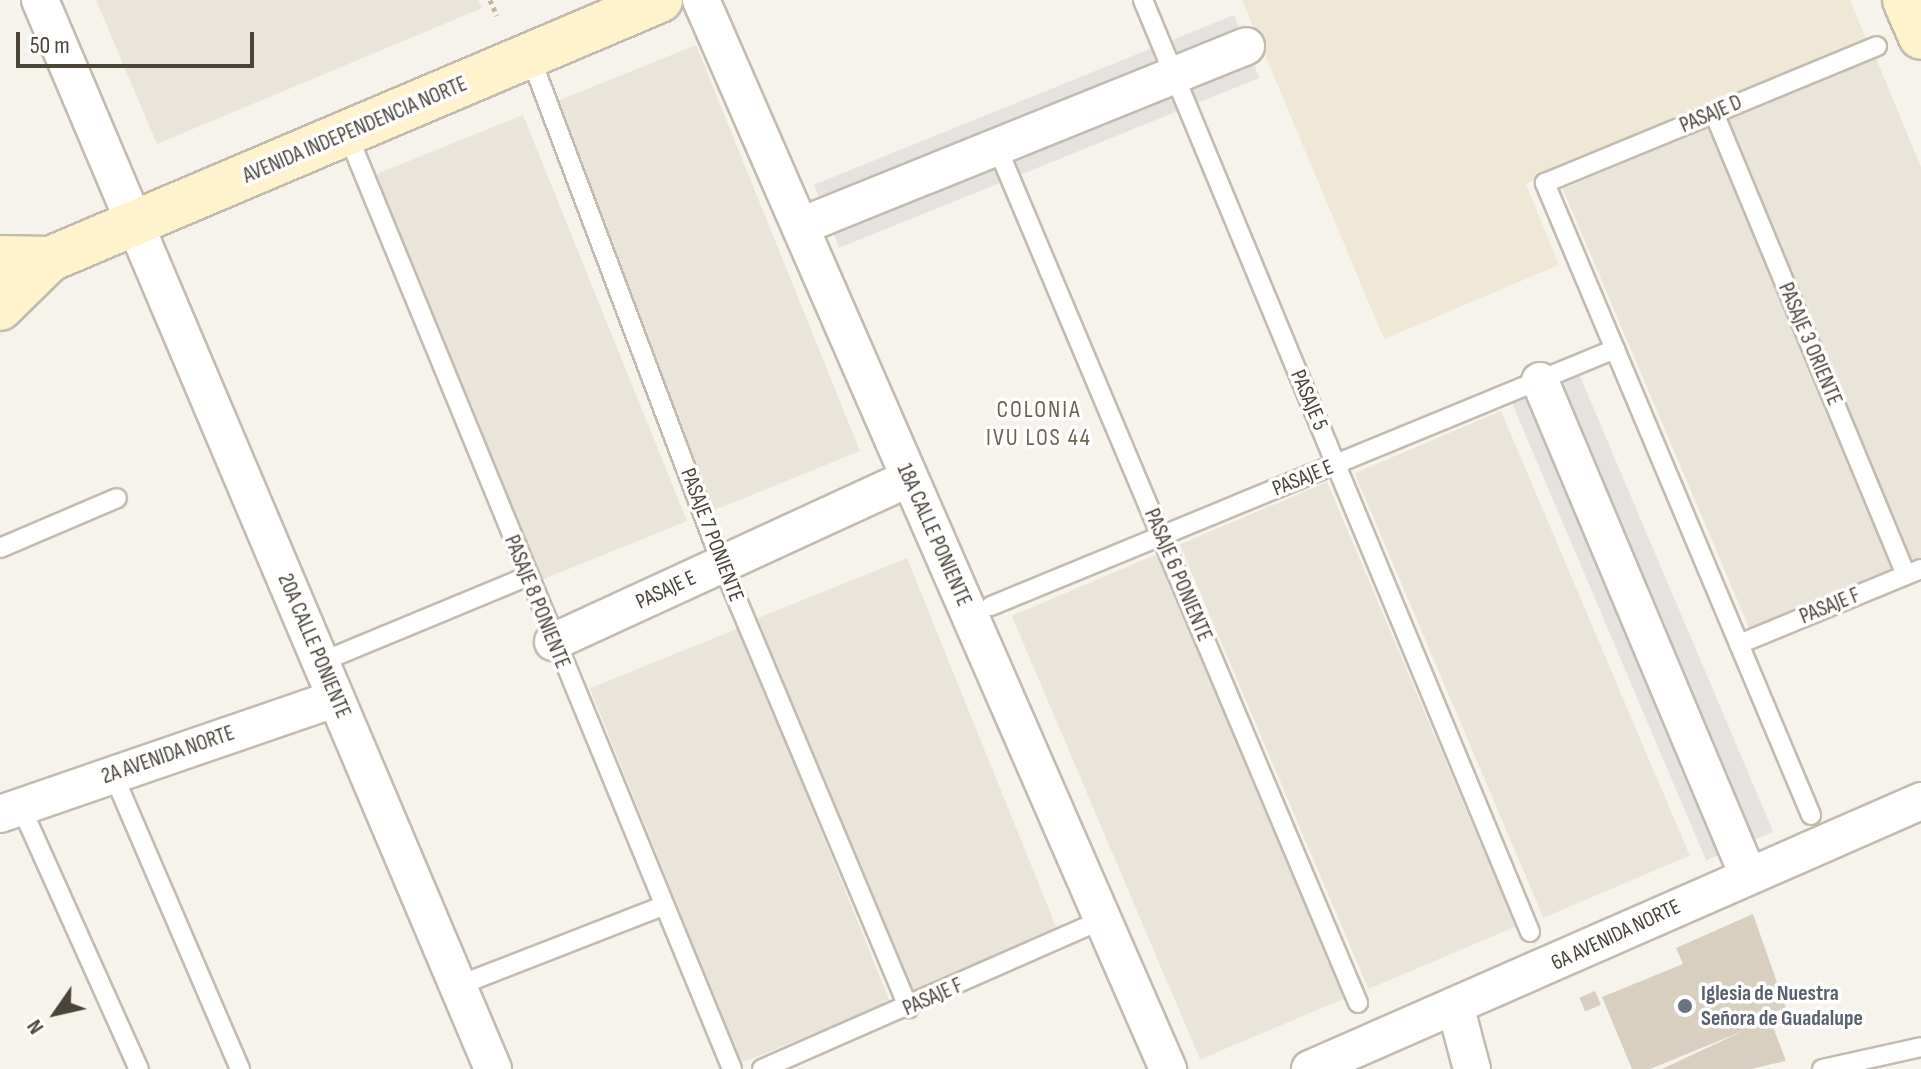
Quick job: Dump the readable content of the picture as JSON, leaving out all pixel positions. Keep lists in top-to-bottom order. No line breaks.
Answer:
{"streets":{"street":["AVENIDA INDEPENDENCIA NORTE","PASAJE E","18A CALLE PONIENTE","20A CALLE PONIENTE","2A AVENIDA NORTE","6A AVENIDA NORTE"],"lane":["PASAJE D","PASAJE 3 ORIENTE","PASAJE 5","PASAJE 7 PONIENTE","PASAJE 6 PONIENTE","PASAJE 8 PONIENTE","PASAJE F"]},"crossings":[["PASAJE D","PASAJE 3 ORIENTE"],["PASAJE D","PASAJE E"],["AVENIDA INDEPENDENCIA NORTE","PASAJE 7 PONIENTE"],["AVENIDA INDEPENDENCIA NORTE","PASAJE 8 PONIENTE"],["AVENIDA INDEPENDENCIA NORTE","20A CALLE PONIENTE"],["PASAJE 3 ORIENTE","PASAJE F"],["PASAJE 5","PASAJE E"],["PASAJE E","PASAJE 7 PONIENTE"],["PASAJE E","18A CALLE PONIENTE"],["PASAJE E","PASAJE 6 PONIENTE"],["PASAJE E","PASAJE 8 PONIENTE"],["PASAJE 7 PONIENTE","PASAJE F"],["18A CALLE PONIENTE","PASAJE F"],["20A CALLE PONIENTE","2A AVENIDA NORTE"]],"districts":["COLONIA IVU LOS 44"],"places":["Iglesia de Nuestra Señora de Guadalupe"],"scale_bar":"50 m","north":"bottom left"}
